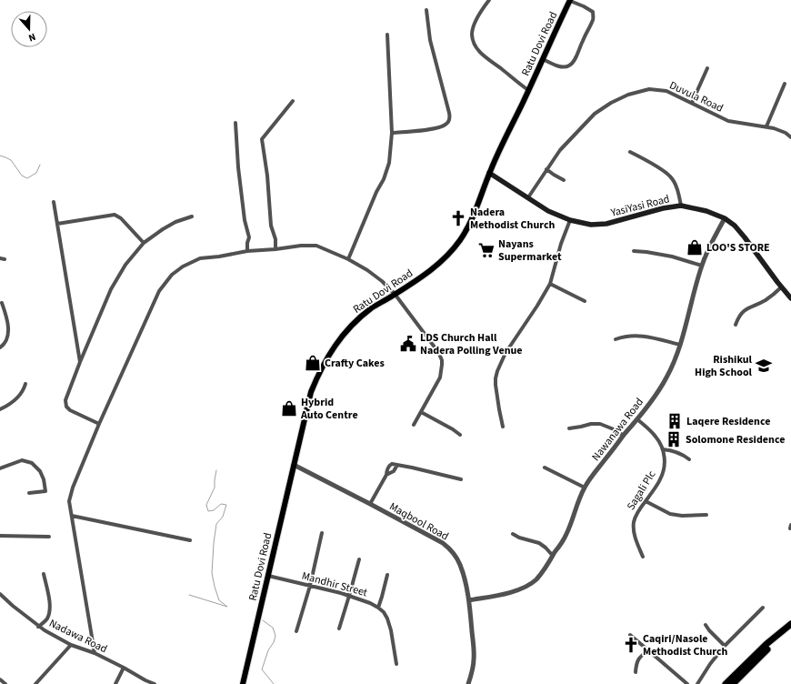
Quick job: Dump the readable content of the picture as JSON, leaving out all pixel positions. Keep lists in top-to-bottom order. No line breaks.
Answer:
{"streets":{"main road":["Ratu Dovi Road","YasiYasi Road"],"street":["Duvula Road","Nawanawa Road","Sagali Plc","Maqbool Road","Mandhir Street","Nadawa Road"]},"crossings":[["Ratu Dovi Road","YasiYasi Road"],["Ratu Dovi Road","Maqbool Road"],["Ratu Dovi Road","Mandhir Street"],["Duvula Road","YasiYasi Road"],["YasiYasi Road","Nawanawa Road"],["Nawanawa Road","Maqbool Road"]],"places":{"church":["Nadera Methodist Church","Caqiri/Nasole Methodist Church"],"shop":["LOO'S STORE","Crafty Cakes","Hybrid Auto Centre"],"supermarket":["Nayans Supermarket"],"public building":["LDS Church Hall Nadera Polling Venue"],"school or university":["Rishikul High School"],"building":["Laqere Residence","Solomone Residence"]},"north":"bottom"}
